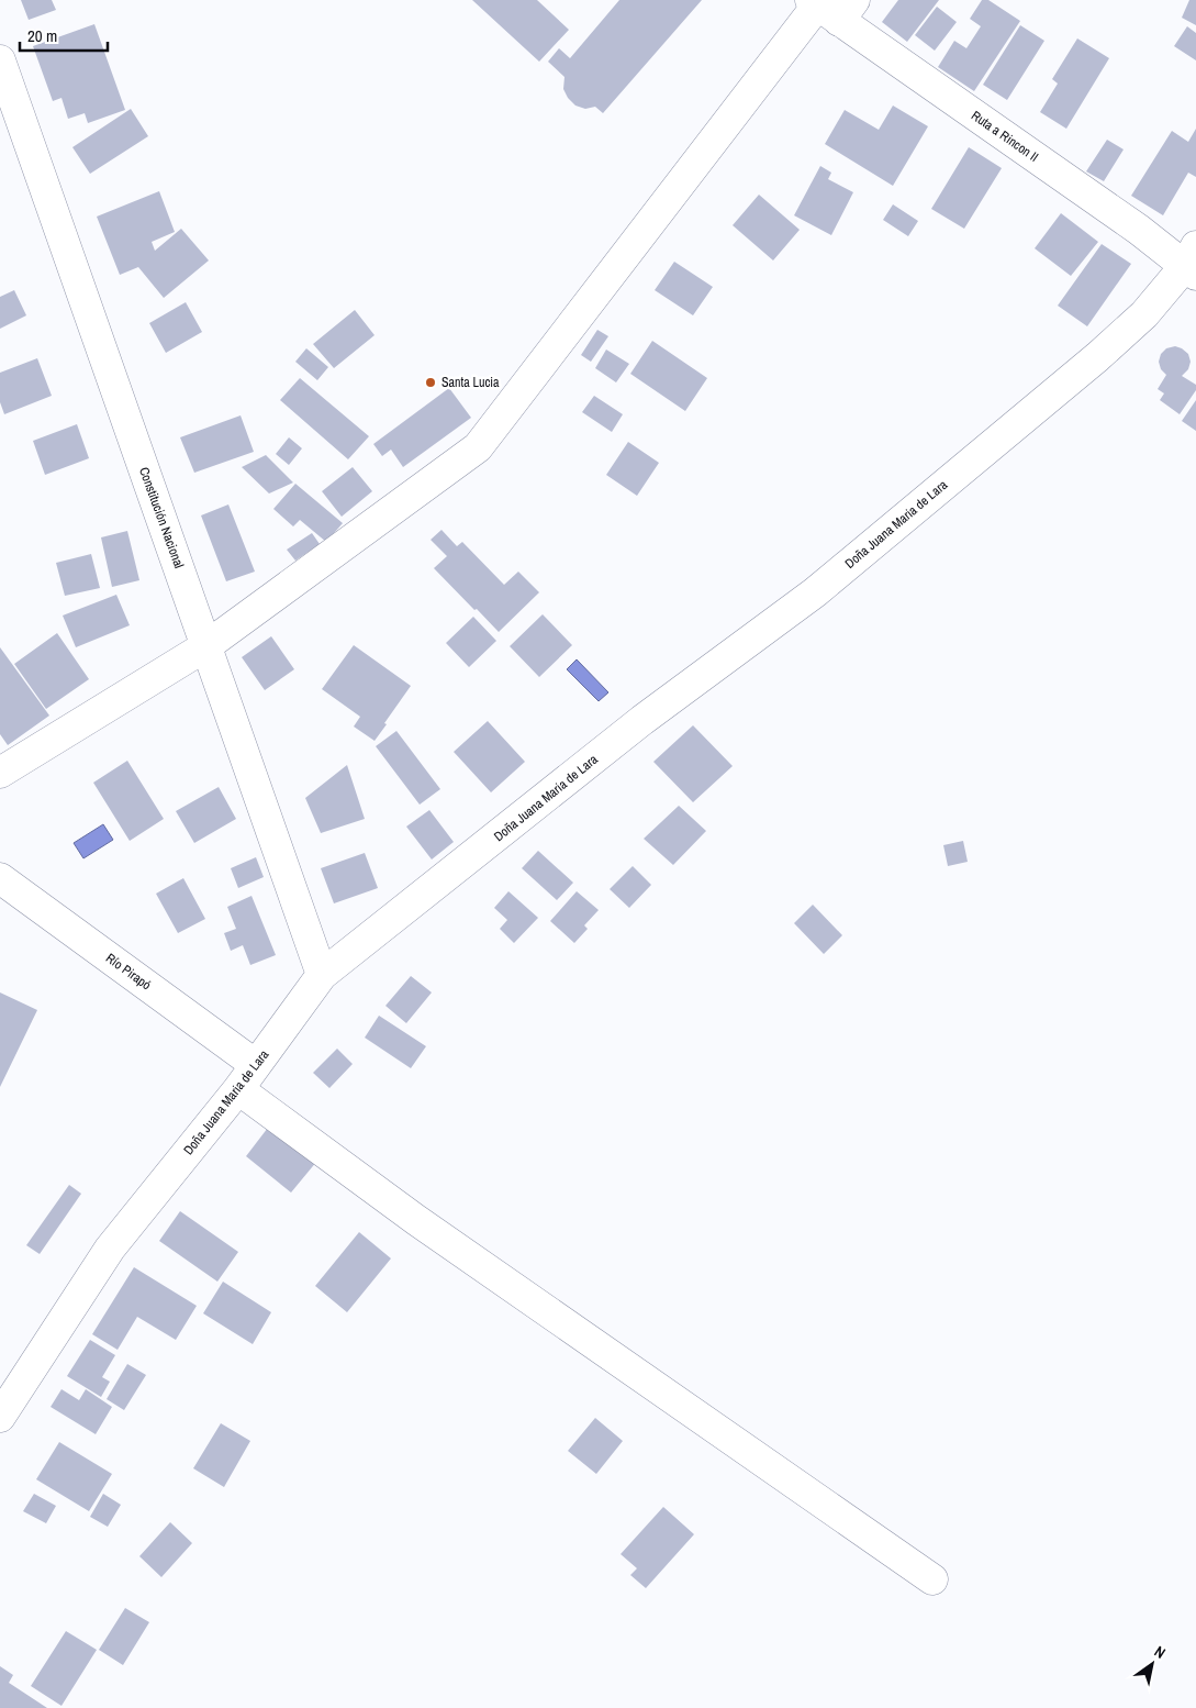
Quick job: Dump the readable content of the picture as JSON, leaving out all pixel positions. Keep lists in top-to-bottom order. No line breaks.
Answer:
{"streets":{"street":["Ruta a Rincon II","Constitución Nacional","Doña Juana Maria de Lara","Río Pirapó"]},"crossings":[["Ruta a Rincon II","Doña Juana Maria de Lara"],["Constitución Nacional","Doña Juana Maria de Lara"],["Doña Juana Maria de Lara","Río Pirapó"]],"places":["Santa Lucia"],"scale_bar":"20 m","north":"top right"}
